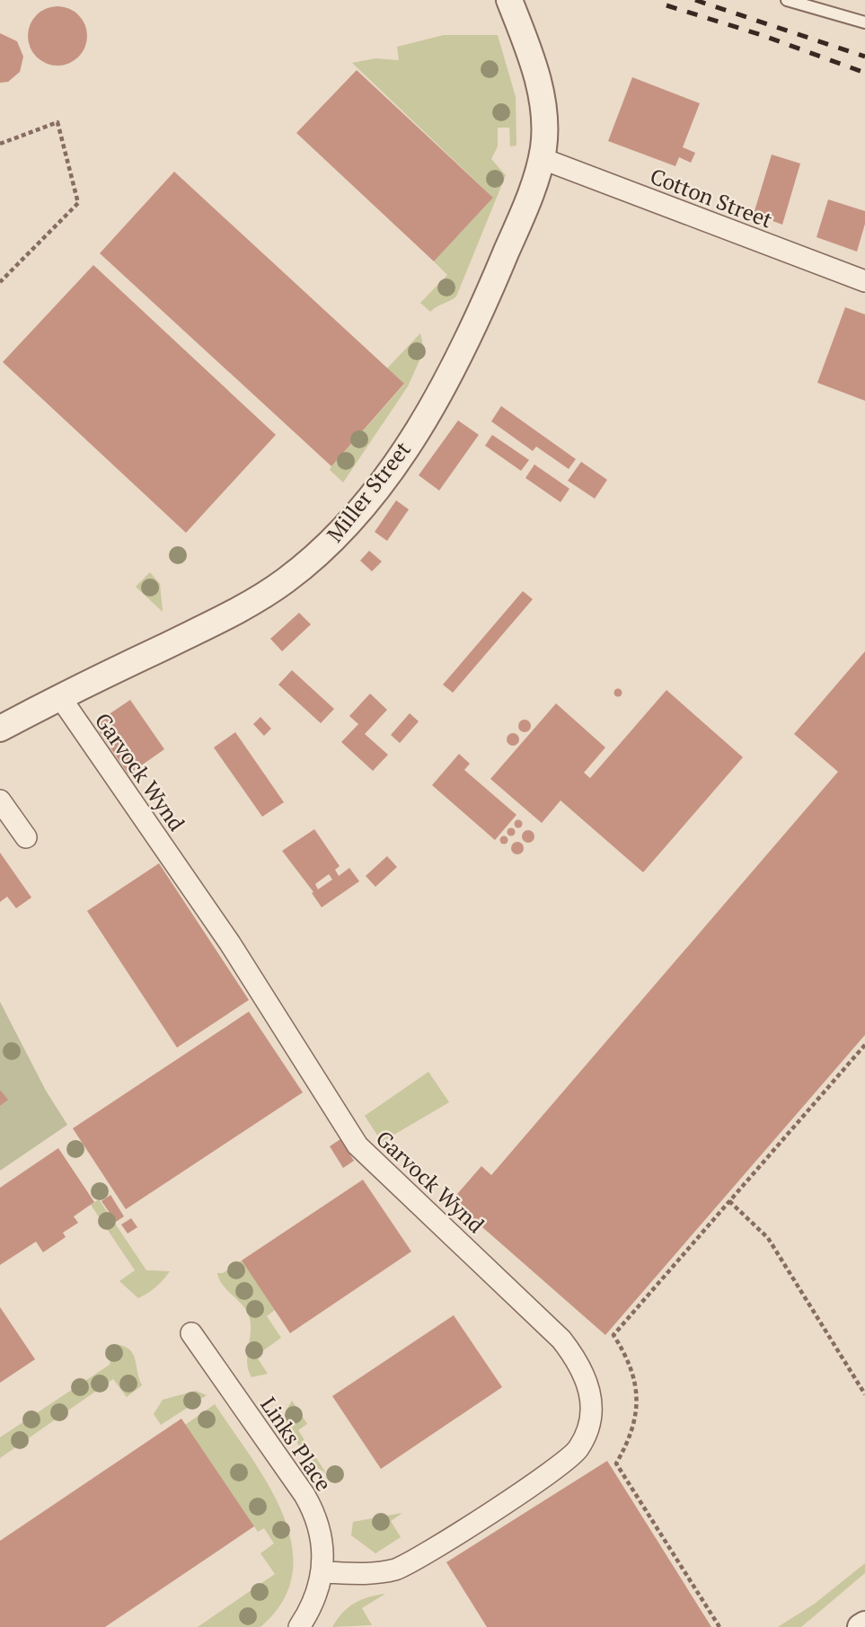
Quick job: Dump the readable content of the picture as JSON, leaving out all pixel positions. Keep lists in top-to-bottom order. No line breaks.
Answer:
{"streets":{"street":["Cotton Street","Miller Street","Garvock Wynd","Links Place"]},"crossings":[["Cotton Street","Miller Street"],["Miller Street","Garvock Wynd"],["Garvock Wynd","Links Place"]]}
